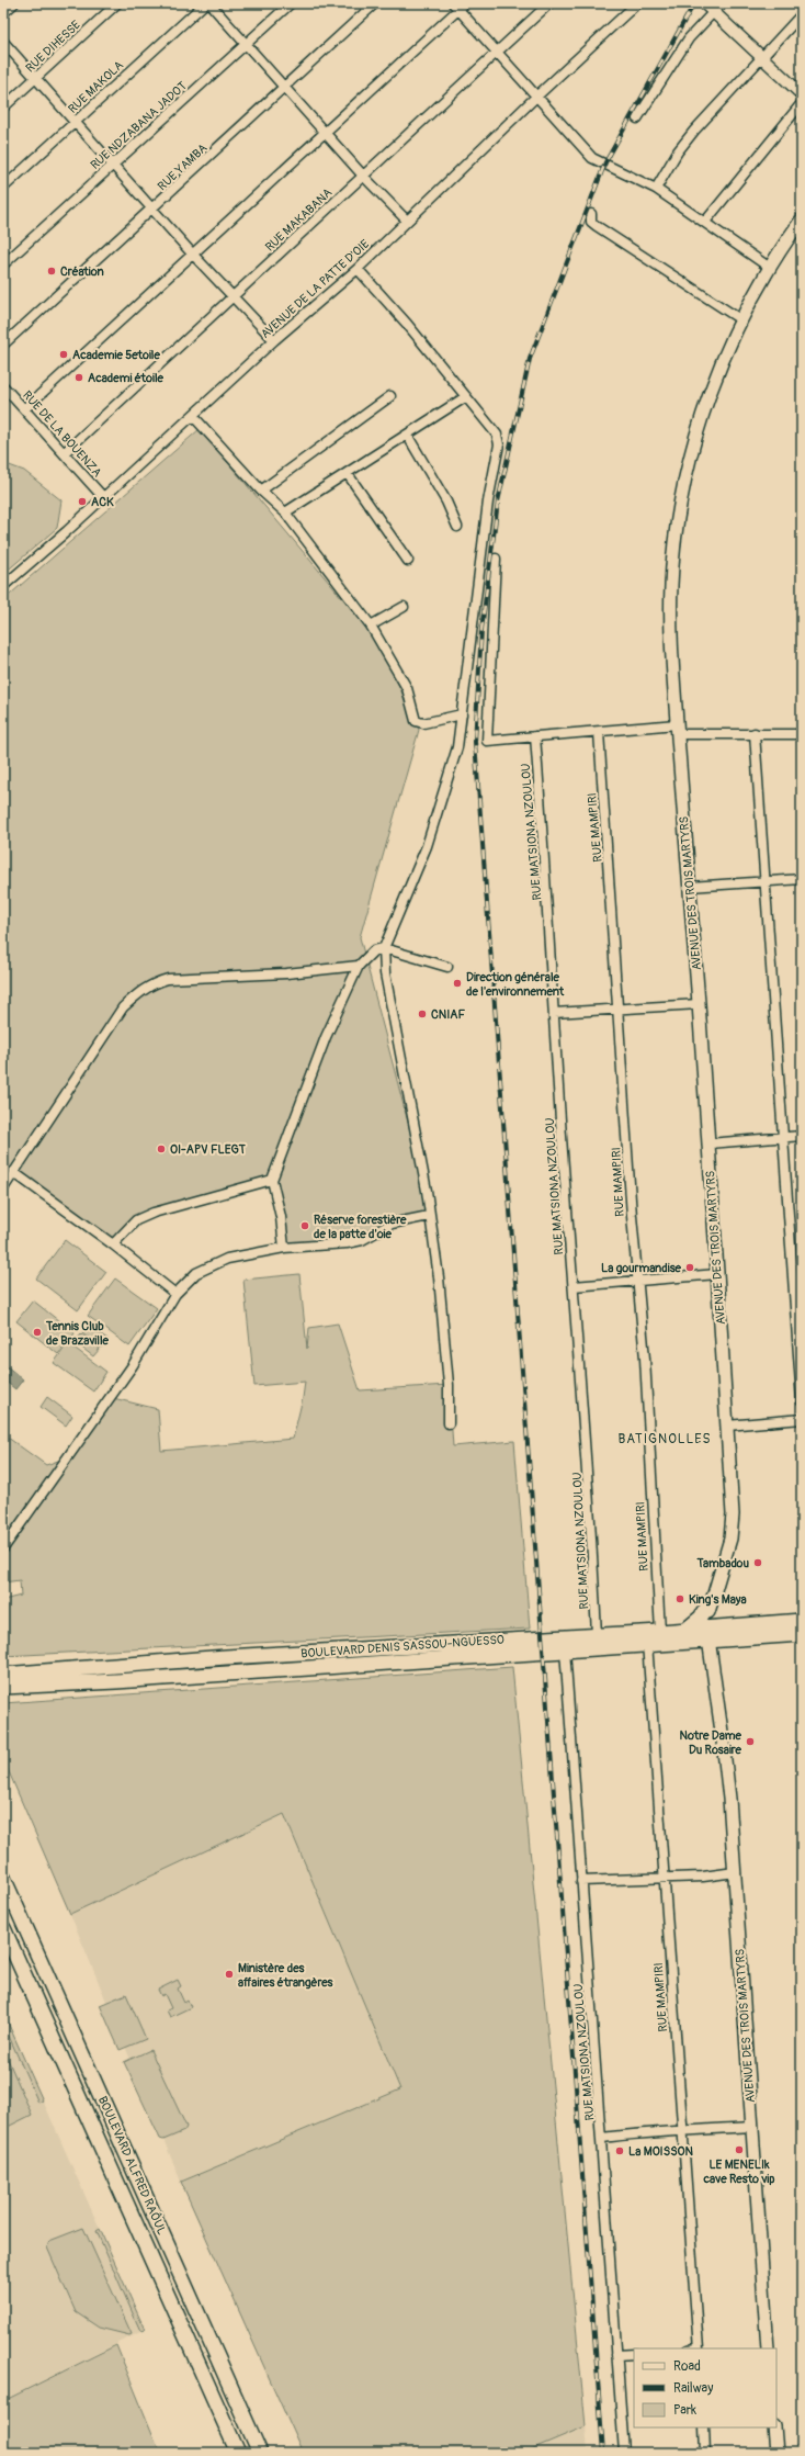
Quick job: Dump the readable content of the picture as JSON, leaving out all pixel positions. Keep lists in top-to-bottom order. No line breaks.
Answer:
{"streets":{"main road":["AVENUE DES TROIS MARTYRS","BOULEVARD DENIS SASSOU-NGUESSO","BOULEVARD ALFRED RAÔUL"],"street":["RUE DIHESSE","RUE MAKOLA","RUE NDZABANA JADOT","RUE YAMBA","RUE MAKABANA","AVENUE DE LA PATTE D'OIE","RUE DE LA BOUENZA","RUE MAMPIRI","RUE MATSIONA NZOULOU"]},"crossings":[["RUE MAKABANA","RUE DE LA BOUENZA"],["AVENUE DE LA PATTE D'OIE","RUE DE LA BOUENZA"],["RUE MAMPIRI","BOULEVARD DENIS SASSOU-NGUESSO"],["RUE MATSIONA NZOULOU","BOULEVARD DENIS SASSOU-NGUESSO"],["AVENUE DES TROIS MARTYRS","BOULEVARD DENIS SASSOU-NGUESSO"]],"districts":["BATIGNOLLES"],"places":["Création","Academie 5etoile","Academi étoile","ACK","Direction générale de l'environnement","CNIAF","OI-APV FLEGT","Réserve forestière de la patte d'oie","La gourmandise","Tennis Club de Brazaville","Tambadou","King's Maya","Notre Dame Du Rosaire","Ministère des affaires étrangères","LE MENELIk cave Resto vip","La MOISSON"],"legend":["Road","Railway","Park"]}
